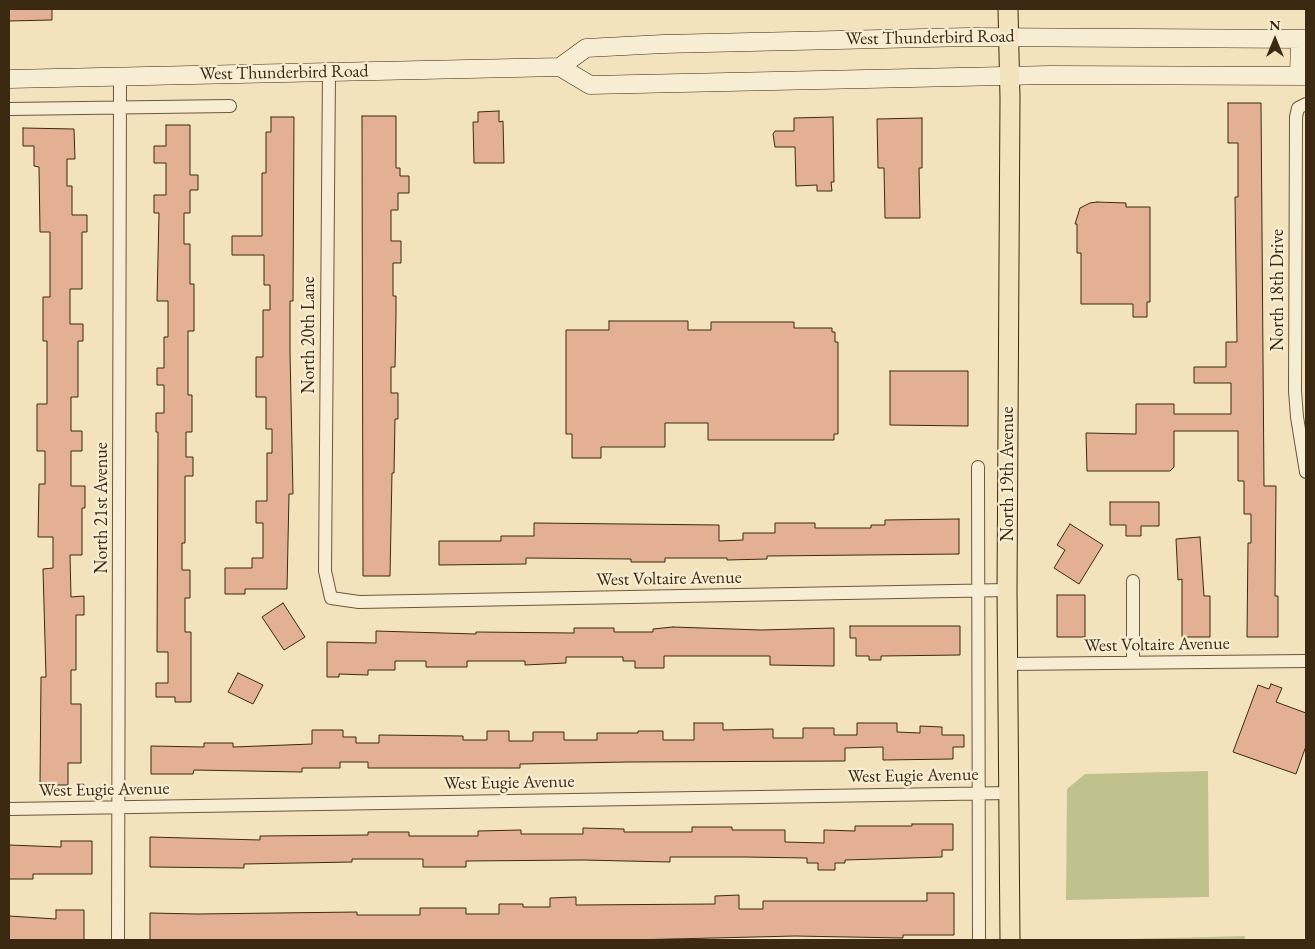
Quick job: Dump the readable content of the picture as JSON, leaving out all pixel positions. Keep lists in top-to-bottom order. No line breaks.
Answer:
{"streets":{"main road":["West Thunderbird Road","North 19th Avenue"],"street":["North 18th Drive","North 20th Lane","North 21st Avenue","West Voltaire Avenue","West Eugie Avenue"]},"crossings":[["West Thunderbird Road","North 20th Lane"],["West Thunderbird Road","North 19th Avenue"],["West Thunderbird Road","North 21st Avenue"],["North 20th Lane","West Voltaire Avenue"],["North 19th Avenue","West Voltaire Avenue"],["North 19th Avenue","West Eugie Avenue"],["North 21st Avenue","West Eugie Avenue"]],"north":"top"}
